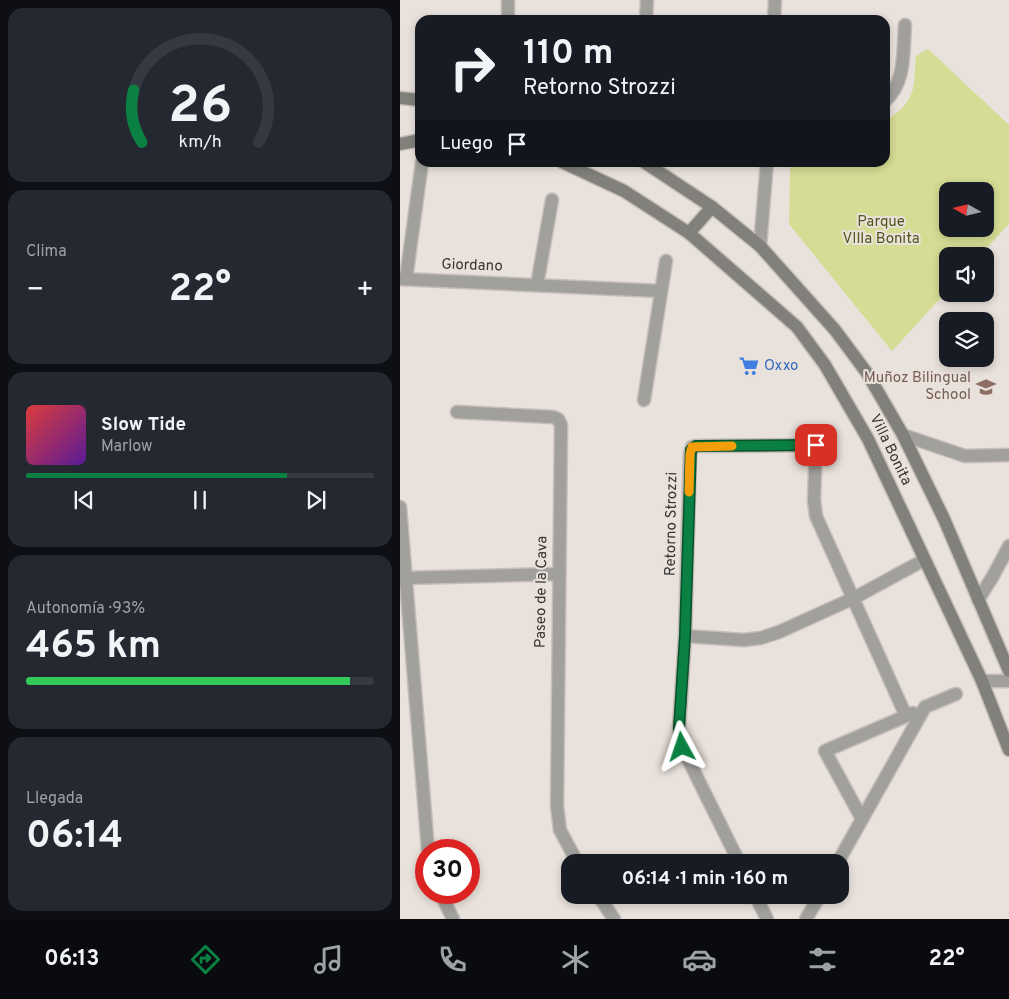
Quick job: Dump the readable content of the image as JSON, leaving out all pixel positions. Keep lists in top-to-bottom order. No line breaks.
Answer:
{"streets":{"street":["Giordano","Villa Bonita","Retorno Strozzi","Paseo de la Cava"]},"parks":["Parque VIlla Bonita"],"places":{"supermarket":["Oxxo"],"school or university":["Muñoz Bilingual School"]},"north":"left","page":{"turn":["110 m","Retorno Strozzi"],"then":"Luego","tile":["Clima",["Autonomía · 93%","465 km"],["Llegada","06:14"]],"heat":["−","22°","+"],"song":["Slow Tide","Marlow"],"limit":"30","trip":"06:14 · 1 min · 160 m","tabs":["06:13","22°"],"gauge":["26","km/h"]}}
